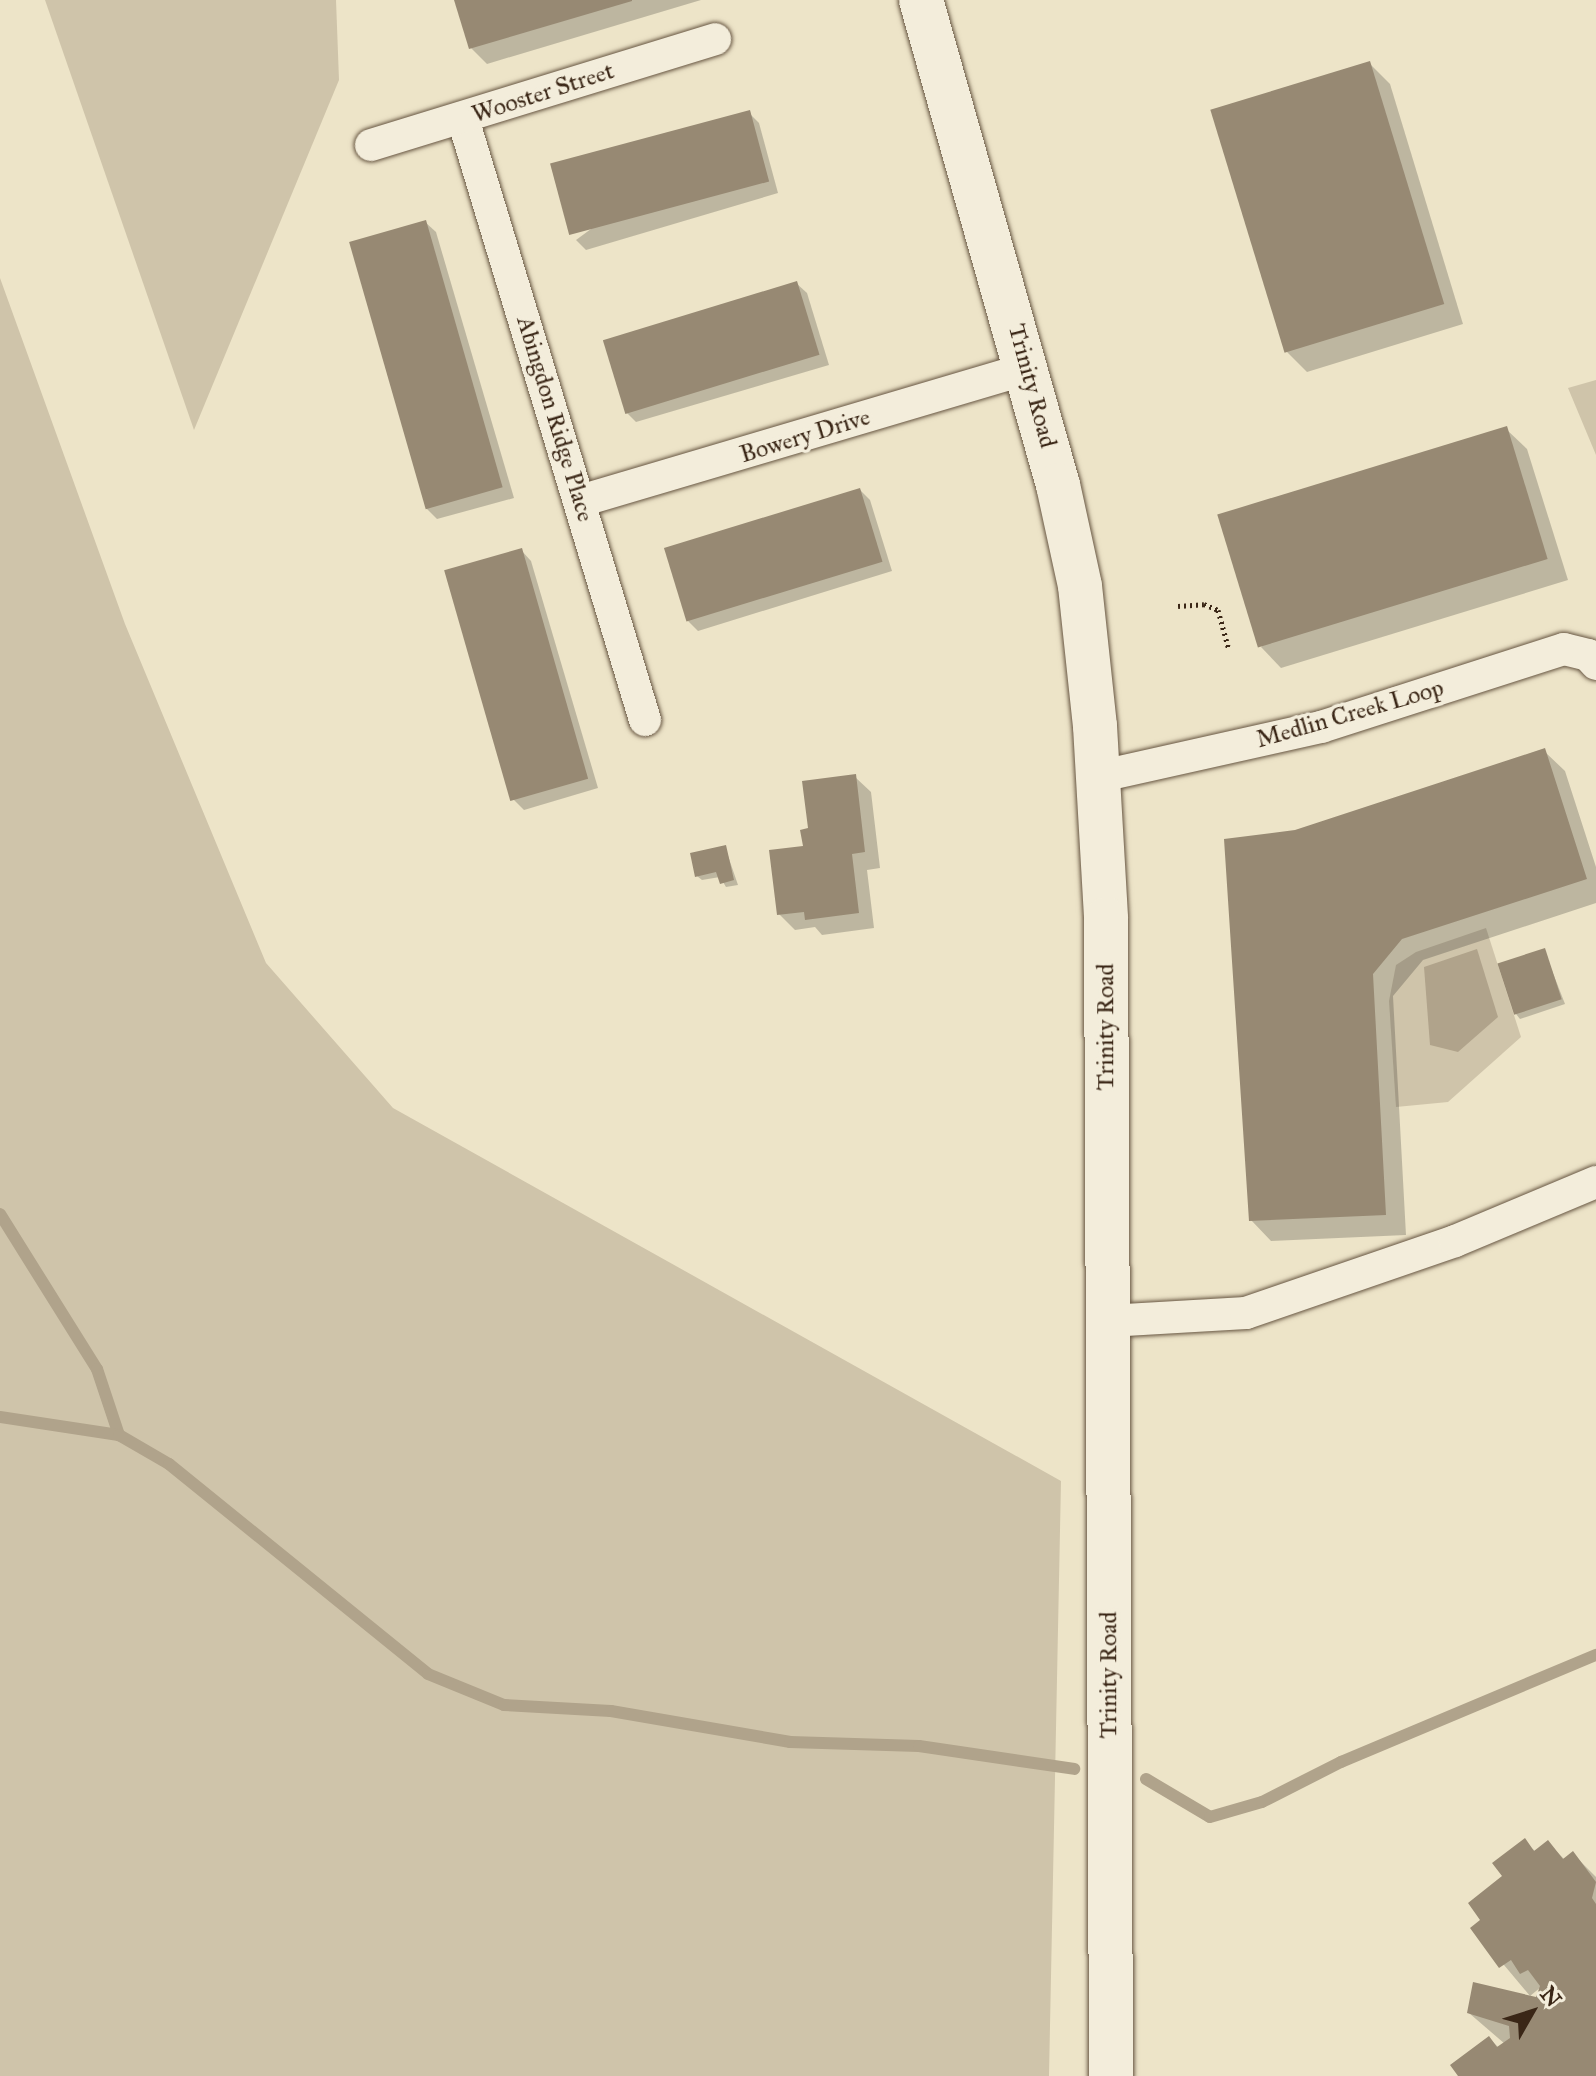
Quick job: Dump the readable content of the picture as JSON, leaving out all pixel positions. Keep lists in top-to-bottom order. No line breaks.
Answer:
{"streets":{"main road":["Trinity Road"],"street":["Wooster Street","Abingdon Ridge Place","Bowery Drive","Medlin Creek Loop"]},"crossings":[["Wooster Street","Abingdon Ridge Place"],["Trinity Road","Bowery Drive"],["Trinity Road","Medlin Creek Loop"],["Abingdon Ridge Place","Bowery Drive"]],"north":"top right"}
